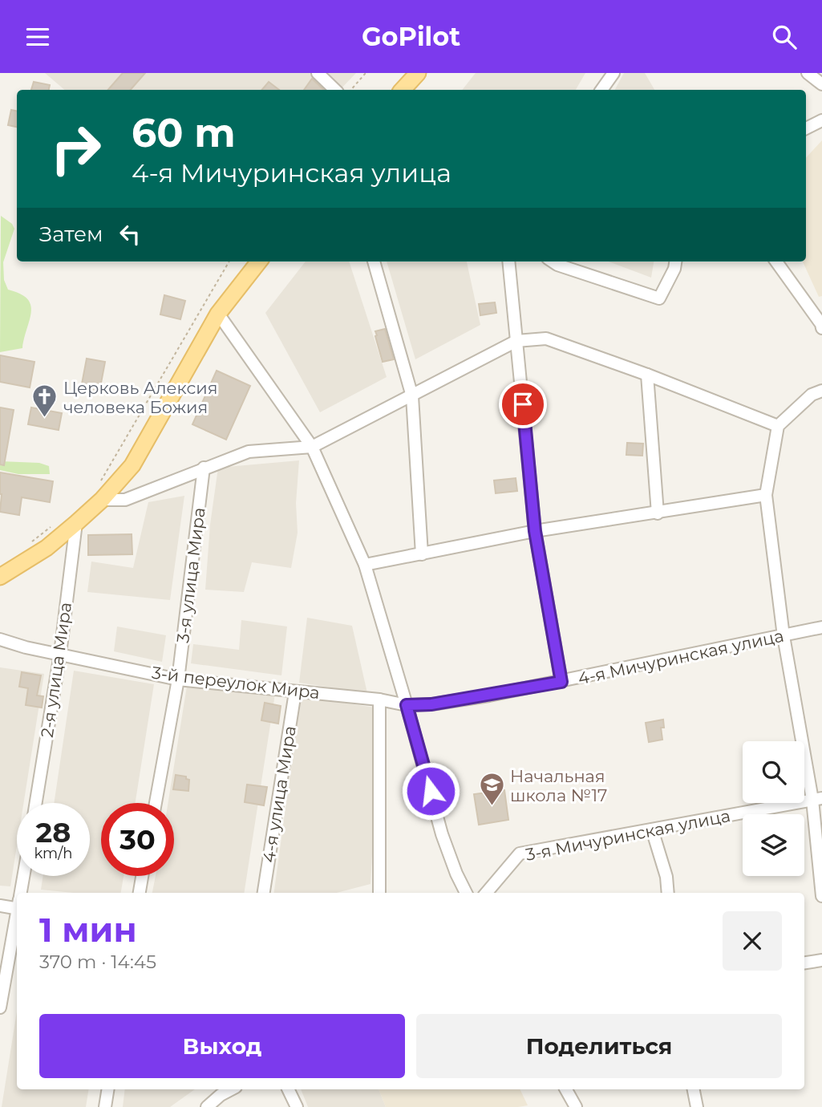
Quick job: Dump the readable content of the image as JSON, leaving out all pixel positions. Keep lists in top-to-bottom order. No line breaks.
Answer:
{"streets":{"street":["3-я улица Мира","4-я Мичуринская улица","2-я улица Мира","3-й переулок Мира","4-я улица Мира","3-я Мичуринская улица"]},"crossings":[["3-я улица Мира","3-й переулок Мира"],["4-я Мичуринская улица","3-й переулок Мира"],["2-я улица Мира","3-й переулок Мира"],["3-й переулок Мира","4-я улица Мира"]],"places":{"church":["Церковь Алексия человека Божия"],"school or university":["Начальная школа №17"]},"page":{"header":"GoPilot","turn":["60 m","4-я Мичуринская улица"],"then":"Затем","speed":"28 km/h","limit":"30","heading":["1 мин","370 m · 14:45"],"buttons":["Выход","Поделиться"]}}
